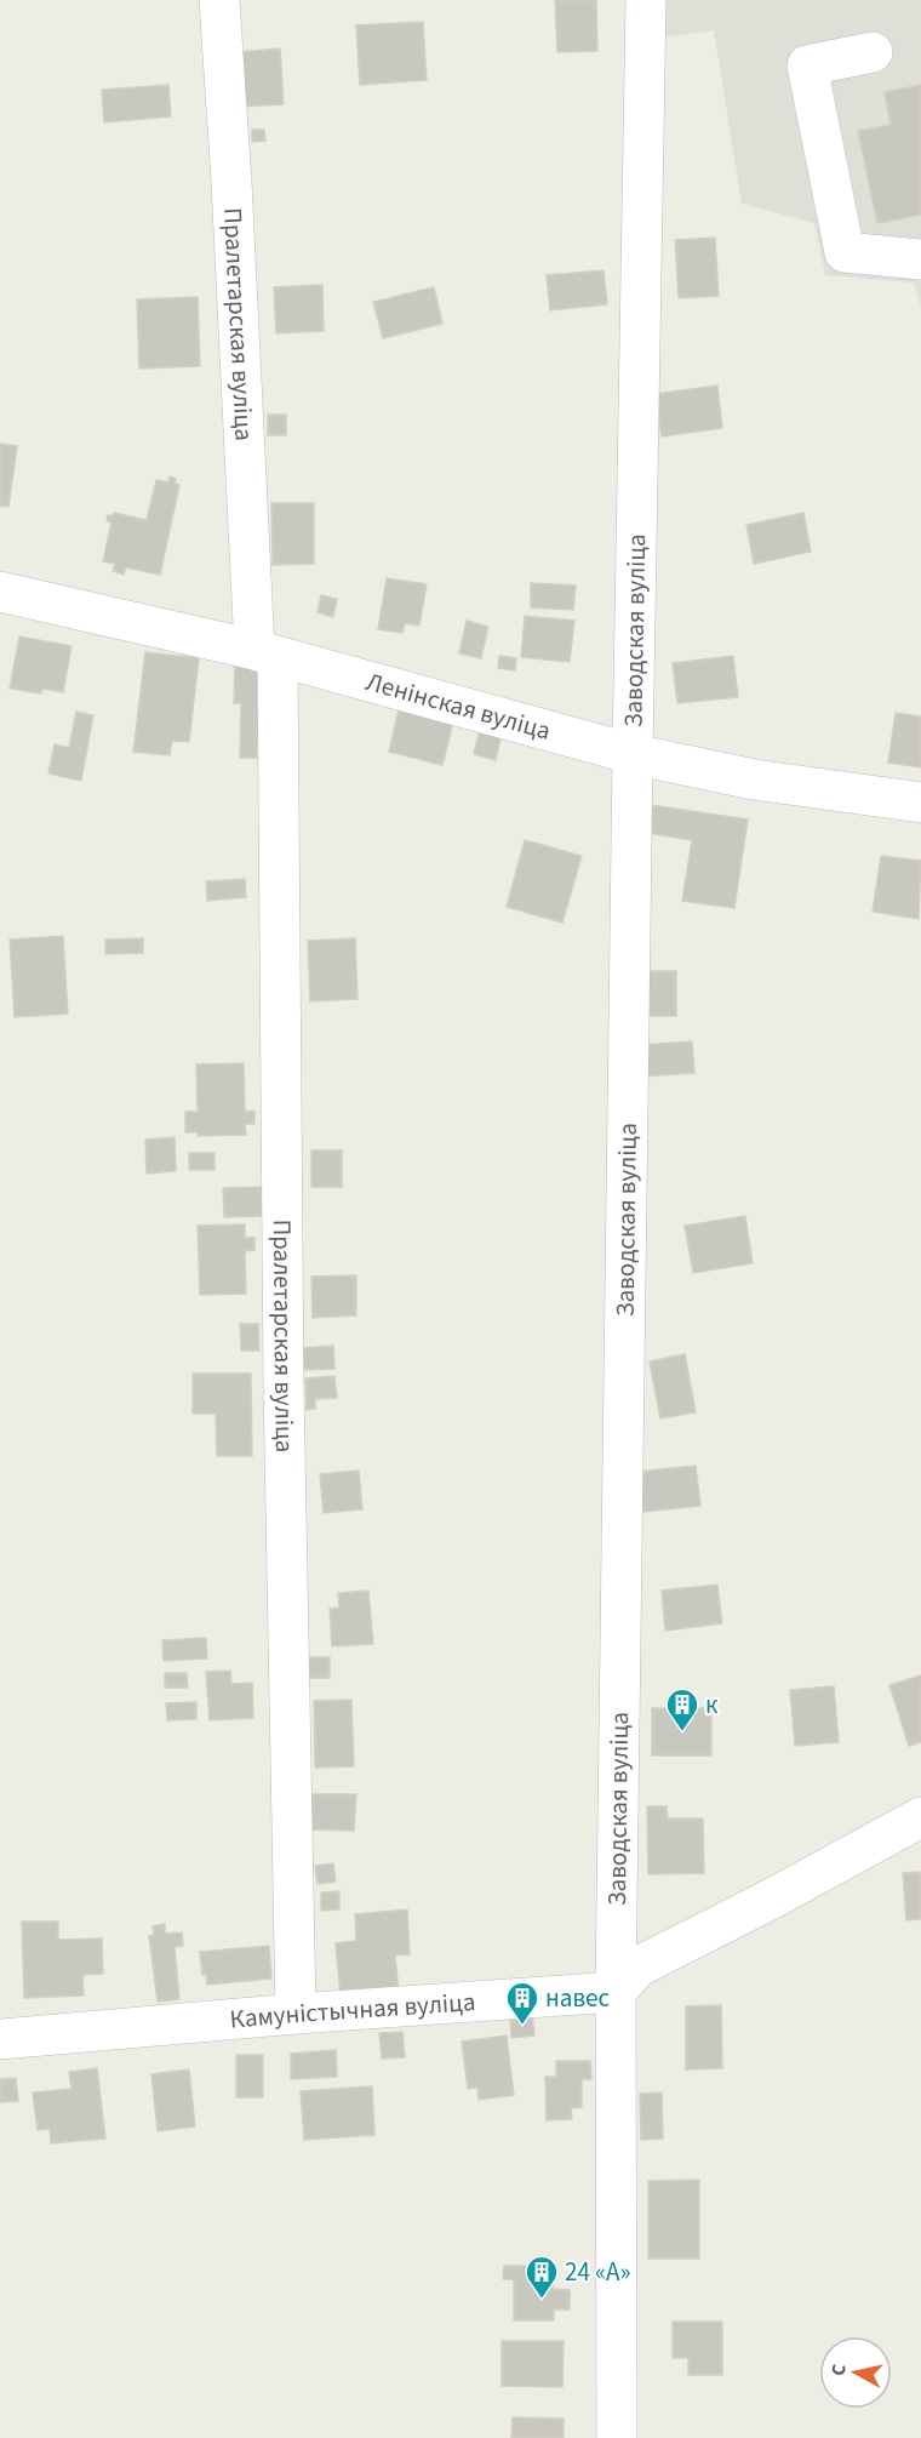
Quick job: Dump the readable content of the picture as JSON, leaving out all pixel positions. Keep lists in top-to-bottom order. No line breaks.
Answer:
{"streets":{"street":["Пралетарская вуліца","Заводская вуліца","Ленінская вуліца","Камуністычная вуліца"]},"crossings":[["Пралетарская вуліца","Ленінская вуліца"],["Пралетарская вуліца","Камуністычная вуліца"],["Заводская вуліца","Ленінская вуліца"],["Заводская вуліца","Камуністычная вуліца"]],"places":{"building":["к","навес","24 «А»"]},"north":"left"}
